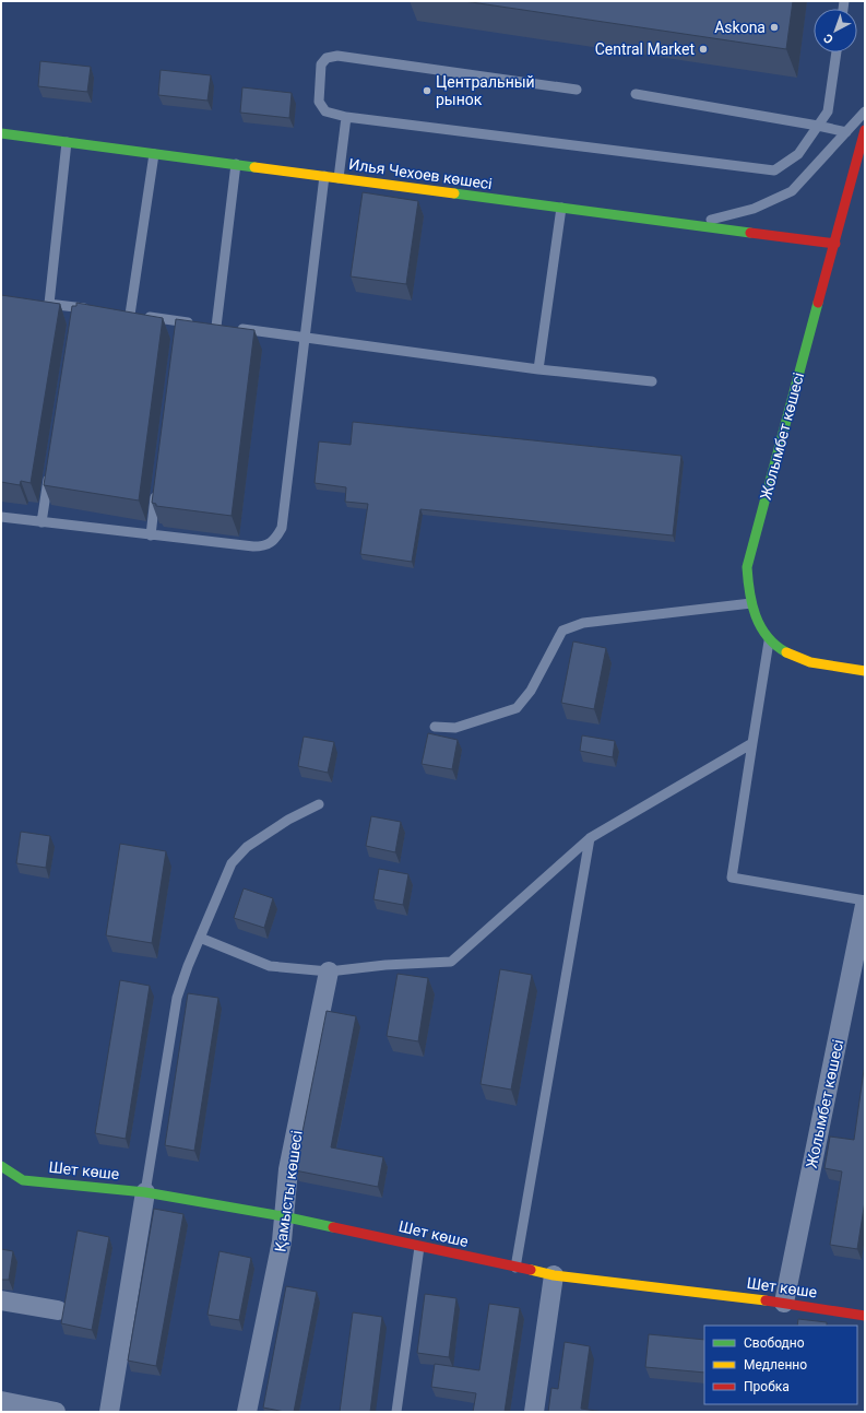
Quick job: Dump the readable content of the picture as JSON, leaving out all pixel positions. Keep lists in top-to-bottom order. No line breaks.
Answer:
{"streets":{"street":["Илья Чехоев көшесі","Жолымбет көшесі","Шет көше","Қамысты көшесі"]},"crossings":[["Илья Чехоев көшесі","Жолымбет көшесі"],["Жолымбет көшесі","Шет көше"],["Шет көше","Қамысты көшесі"]],"places":["Askona","Central Market","Центральный рынок"],"legend":["Свободно","Медленно","Пробка"],"north":"bottom left"}
